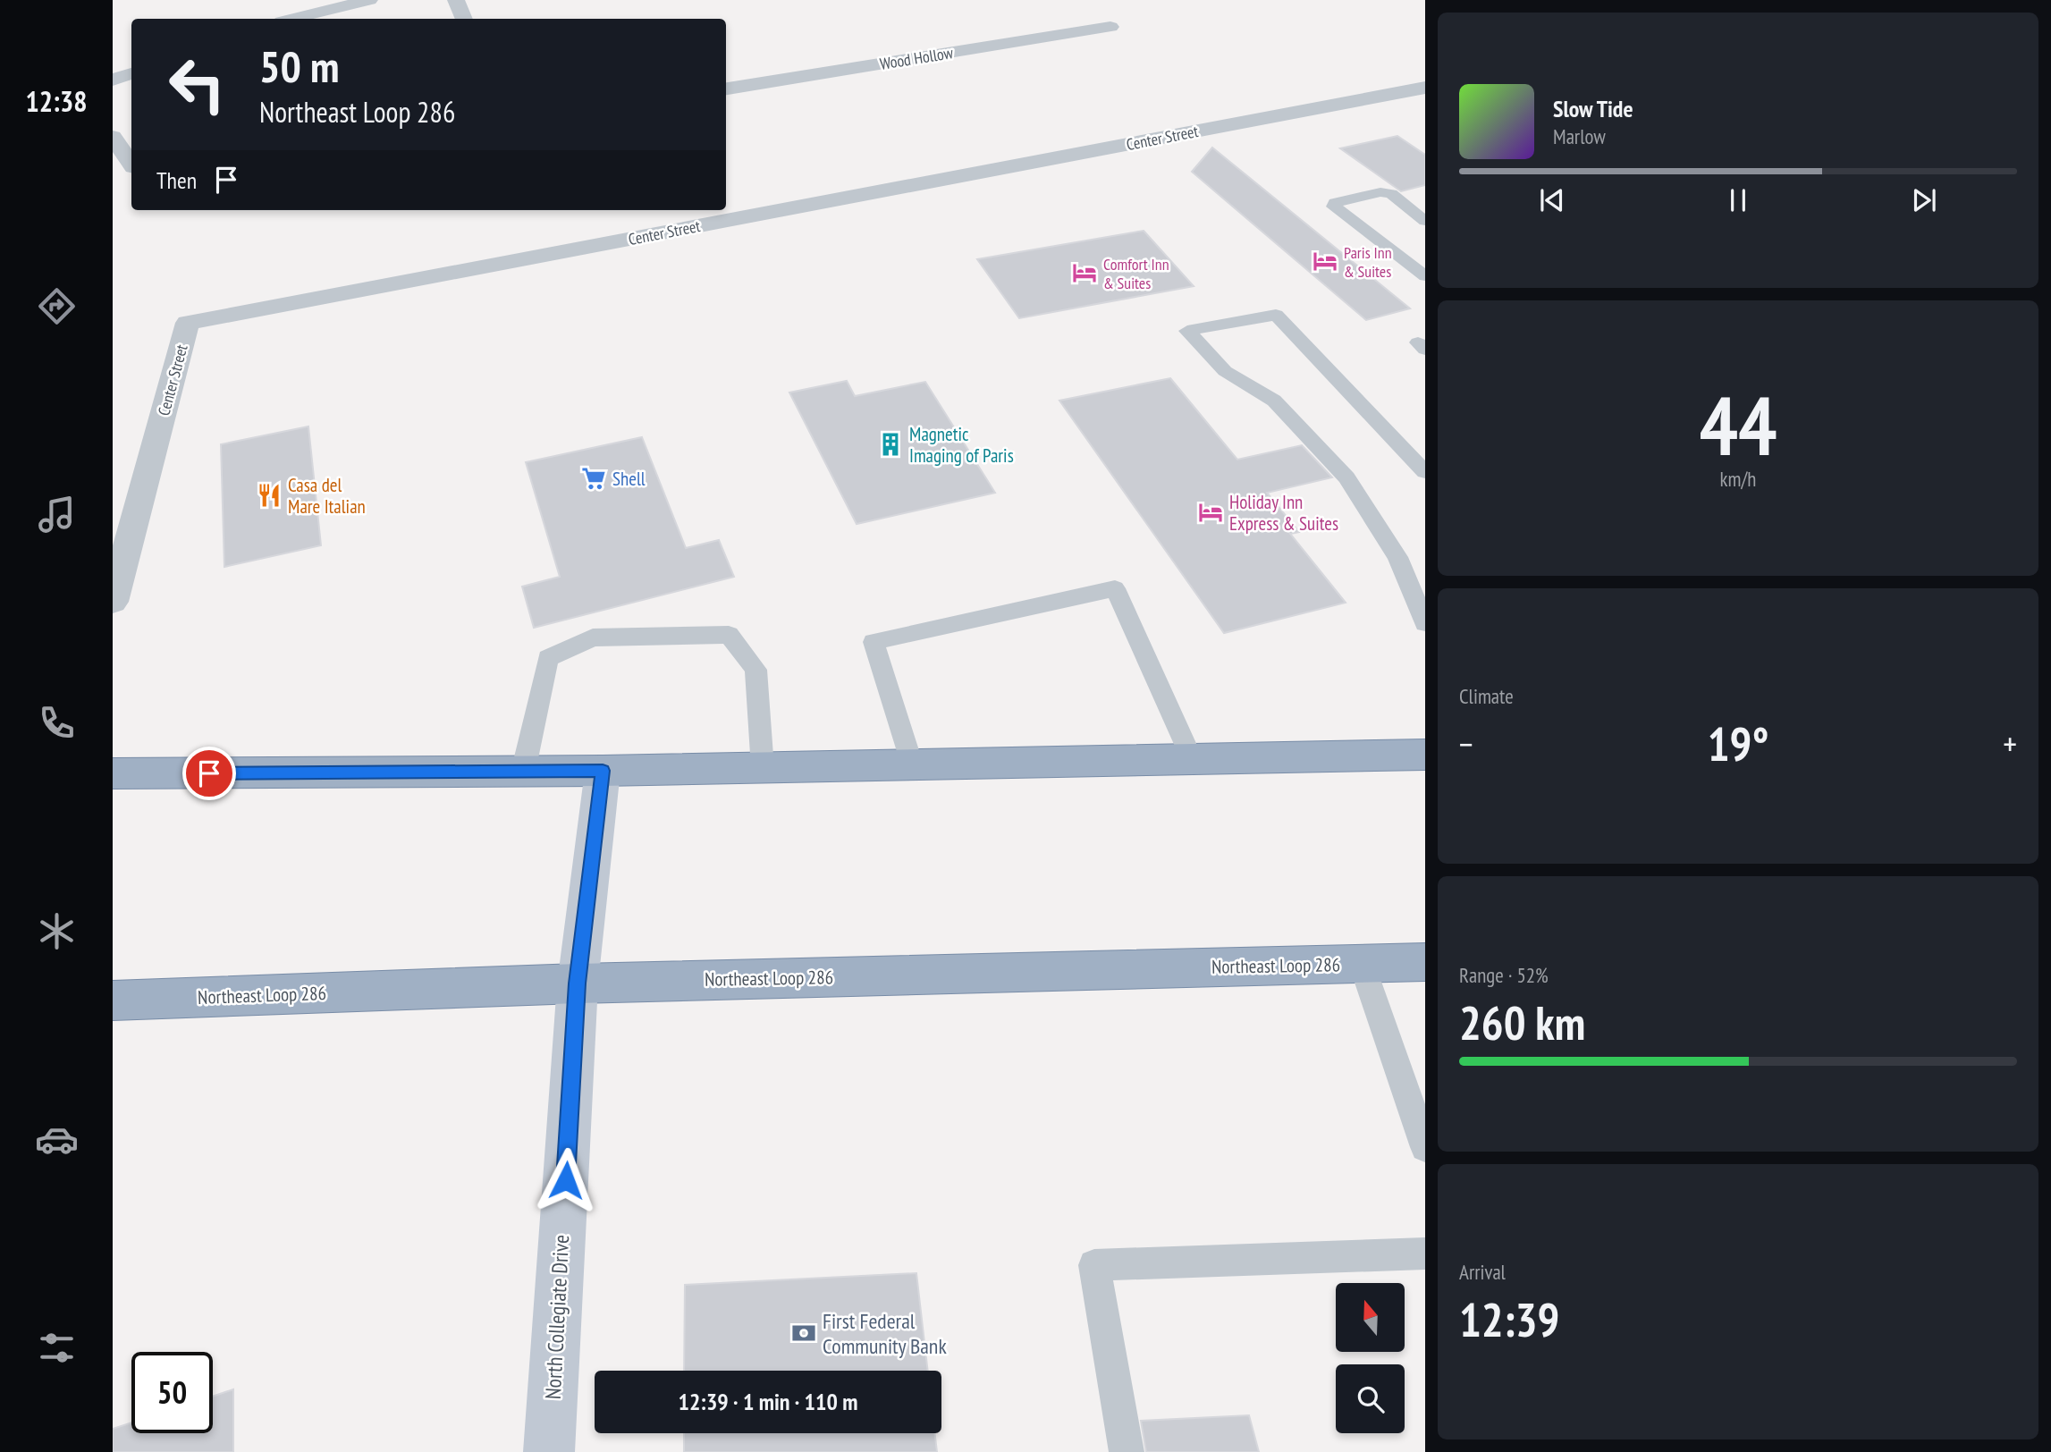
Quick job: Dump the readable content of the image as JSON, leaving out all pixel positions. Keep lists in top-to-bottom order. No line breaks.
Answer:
{"streets":{"highway":["Northeast Loop 286"],"main road":["North Collegiate Drive"],"street":["Wood Hollow","Center Street"]},"crossings":[["Northeast Loop 286","North Collegiate Drive"]],"places":{"hotel":["Paris Inn & Suites","Comfort Inn & Suites","Holiday Inn Express & Suites"],"building":["Magnetic Imaging of Paris"],"supermarket":["Shell"],"restaurant":["Casa del Mare Italian"],"bank":["First Federal Community Bank"]},"north":"top","page":{"tabs":"12:38","turn":["50 m","Northeast Loop 286"],"song":["Slow Tide","Marlow"],"then":"Then","tile":[["44","km/h"],"Climate",["Range · 52%","260 km"],["Arrival","12:39"]],"heat":["−","19°","+"],"limit":"50","trip":"12:39 · 1 min · 110 m"}}
